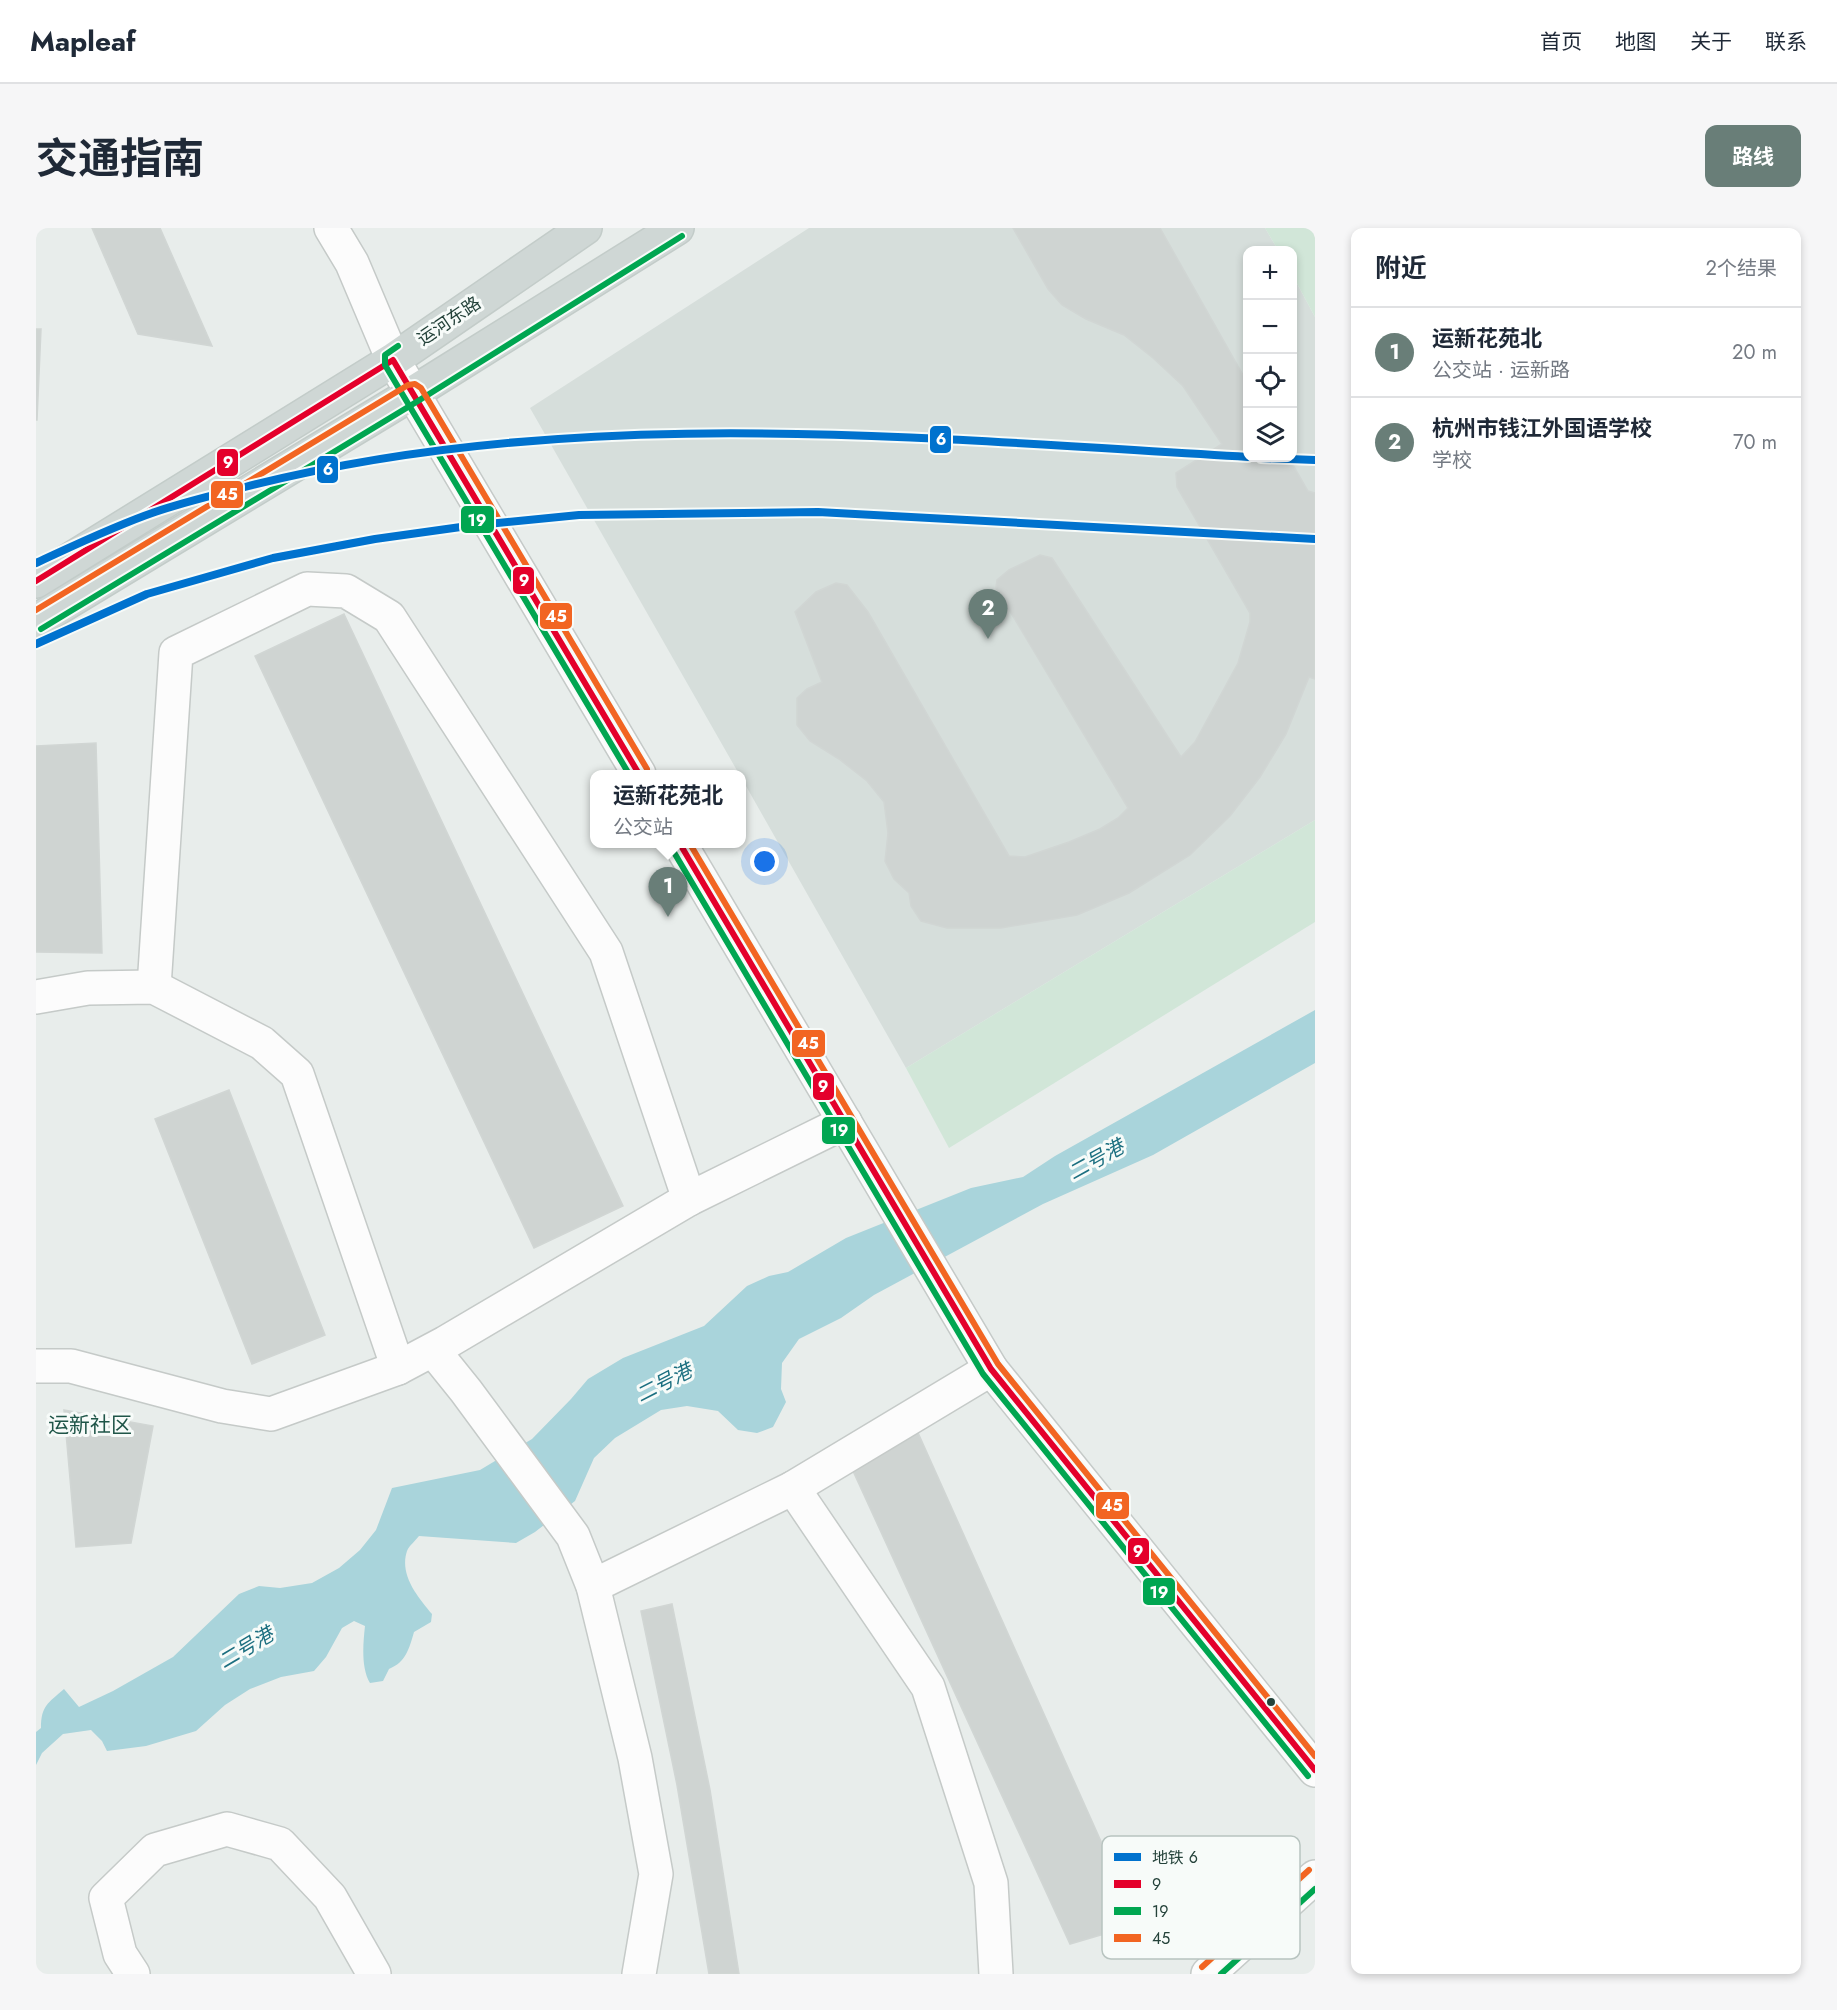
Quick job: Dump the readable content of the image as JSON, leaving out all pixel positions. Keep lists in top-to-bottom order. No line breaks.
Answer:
{"streets":{"main road":["运河东路"]},"districts":["运新社区"],"water":["二号港"],"lines":["transit line 19","transit line 9","transit line 45","metro line 6"],"legend":["地铁 6","9","19","45"],"page":{"header":"Mapleaf","nav":["首页","地图","关于","联系"],"title":"交通指南","buttons":"路线","heading":["附近","2个结果"],"map_buttons":["+","−"],"list":[{"mark":"1","name":"运新花苑北","note":"公交站 · 运新路","value":"20 m"},{"mark":"2","name":"杭州市钱江外国语学校","note":"学校","value":"70 m"}],"pins":["2","1"],"popup":["运新花苑北","公交站"]}}
